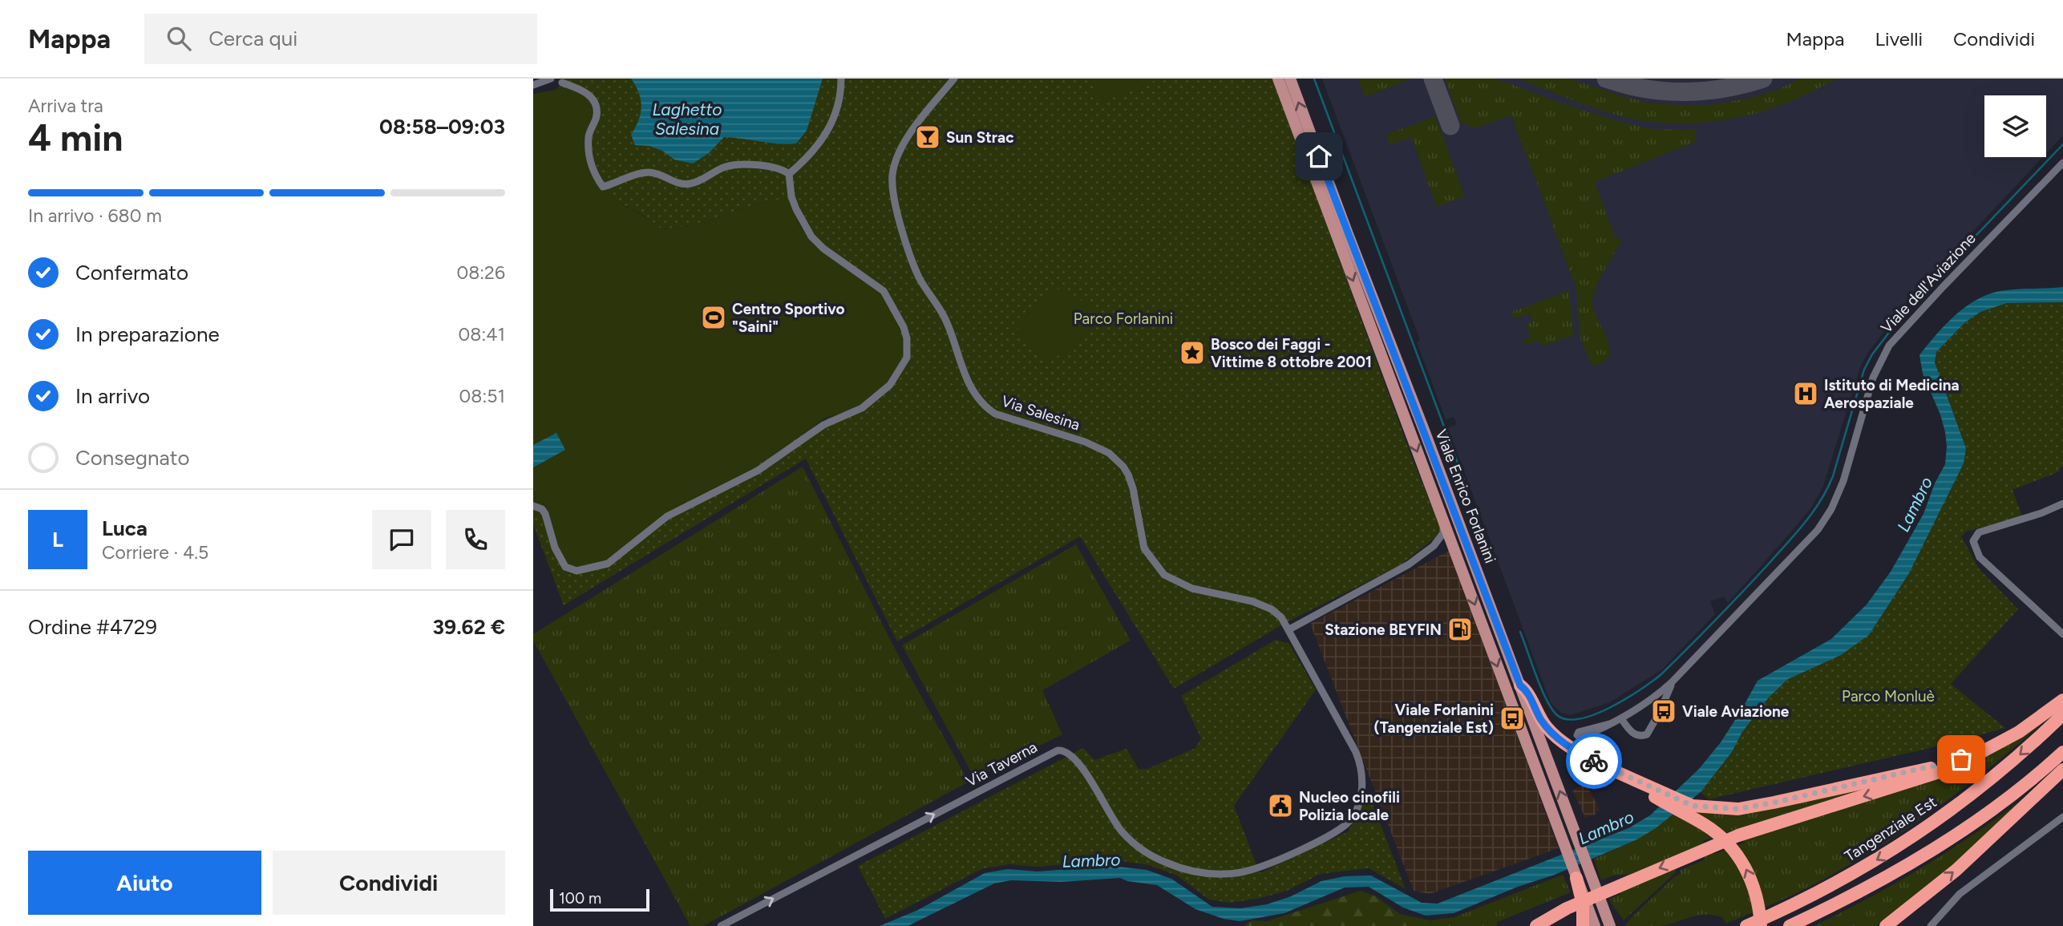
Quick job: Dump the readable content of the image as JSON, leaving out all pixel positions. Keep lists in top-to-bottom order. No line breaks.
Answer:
{"streets":{"highway":["Tangenziale Est"],"main road":["Viale Enrico Forlanini"],"street":["Viale dell'Aviazione","Via Salesina","Via Taverna"]},"crossings":[["Via Salesina","Via Taverna"]],"water":["Laghetto Salesina","Lambro"],"parks":["Parco Forlanini","Parco Monluè"],"places":{"bar":["Sun Strac"],"sports":["Centro Sportivo \"Saini\""],"place":["Bosco dei Faggi - Vittime 8 ottobre 2001"],"hospital":["Istituto di Medicina Aerospaziale"],"fuel station":["Stazione BEYFIN"],"bus stop":["Viale Aviazione","Viale Forlanini (Tangenziale Est)"],"public building":["Nucleo cinofili Polizia locale"]},"scale_bar":"100 m","page":{"header":"Mappa","search":"Cerca qui","nav":["Mappa","Livelli","Condividi"],"heading":["4 min","Arriva tra","08:58–09:03"],"panel":["Luca","Corriere · 4.5","Ordine #4729","39.62 €"],"bar":"In arrivo · 680 m","list":[["Confermato","08:26"],["In preparazione","08:41"],["In arrivo","08:51"],"Consegnato"],"round":"L","buttons":["Aiuto","Condividi"],"scale":"100 m"}}
